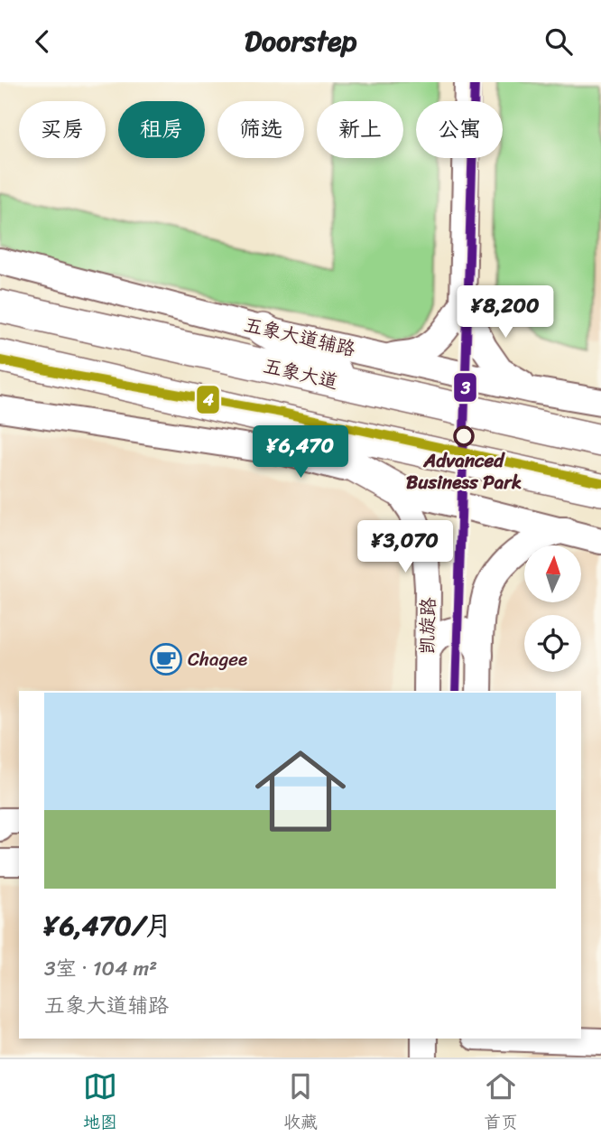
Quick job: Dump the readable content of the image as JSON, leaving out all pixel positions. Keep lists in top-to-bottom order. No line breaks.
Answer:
{"streets":{"main road":["五象大道"],"street":["五象大道辅路","凯旋路"]},"places":{"other":["Advanced Business Park"],"cafe":["Chagee"]},"lines":["transit line 3","transit line 4"],"north":"top","page":{"header":"Doorstep","chip":["买房","租房","筛选","新上","公寓"],"price":["¥8,200","¥6,470","¥3,070"],"list":[{"name":"¥6,470/月","note":"3室 · 104 m² · 五象大道辅路"}],"tabs":["地图","收藏","首页"]}}
